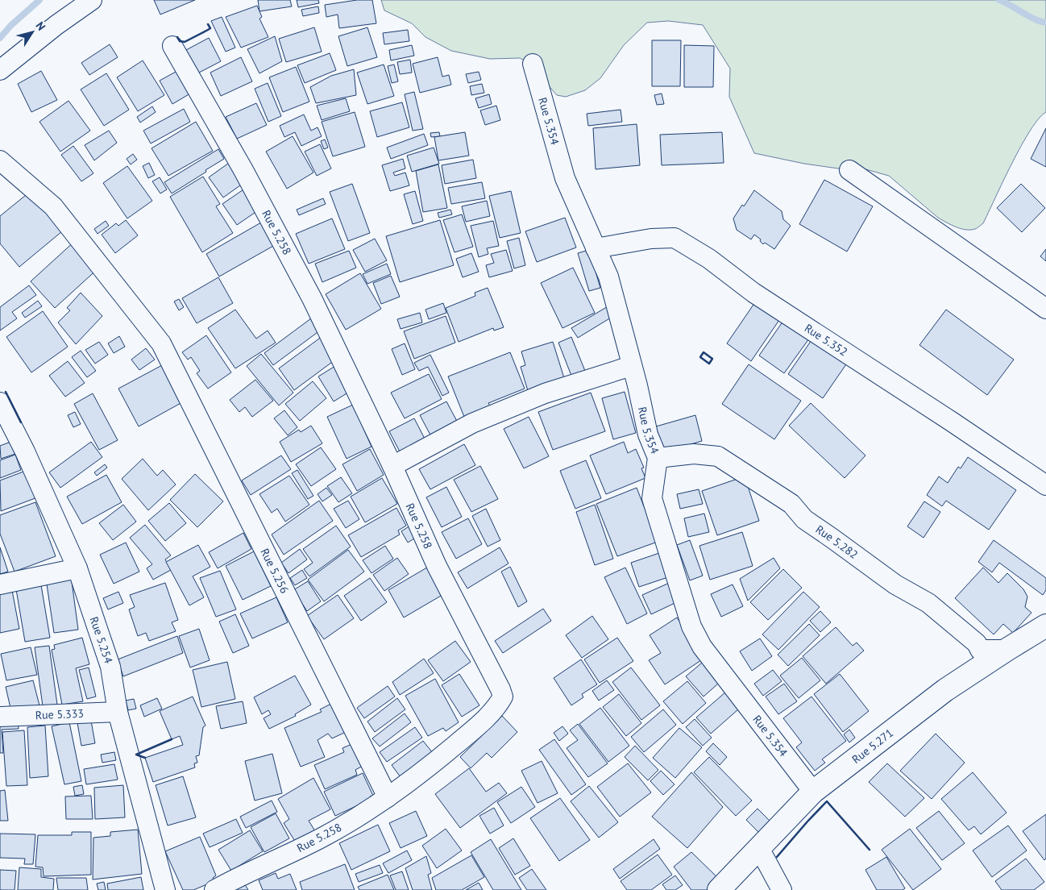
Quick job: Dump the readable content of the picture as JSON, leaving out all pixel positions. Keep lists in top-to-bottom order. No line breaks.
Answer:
{"streets":{"street":["Rue 5.354","Rue 5.258","Rue 5.352","Rue 5.282","Rue 5.256","Rue 5.254","Rue 5.333","Rue 5.271"]},"crossings":[["Rue 5.354","Rue 5.352"],["Rue 5.354","Rue 5.282"],["Rue 5.354","Rue 5.271"],["Rue 5.258","Rue 5.256"],["Rue 5.282","Rue 5.271"],["Rue 5.254","Rue 5.333"]],"north":"top right"}
